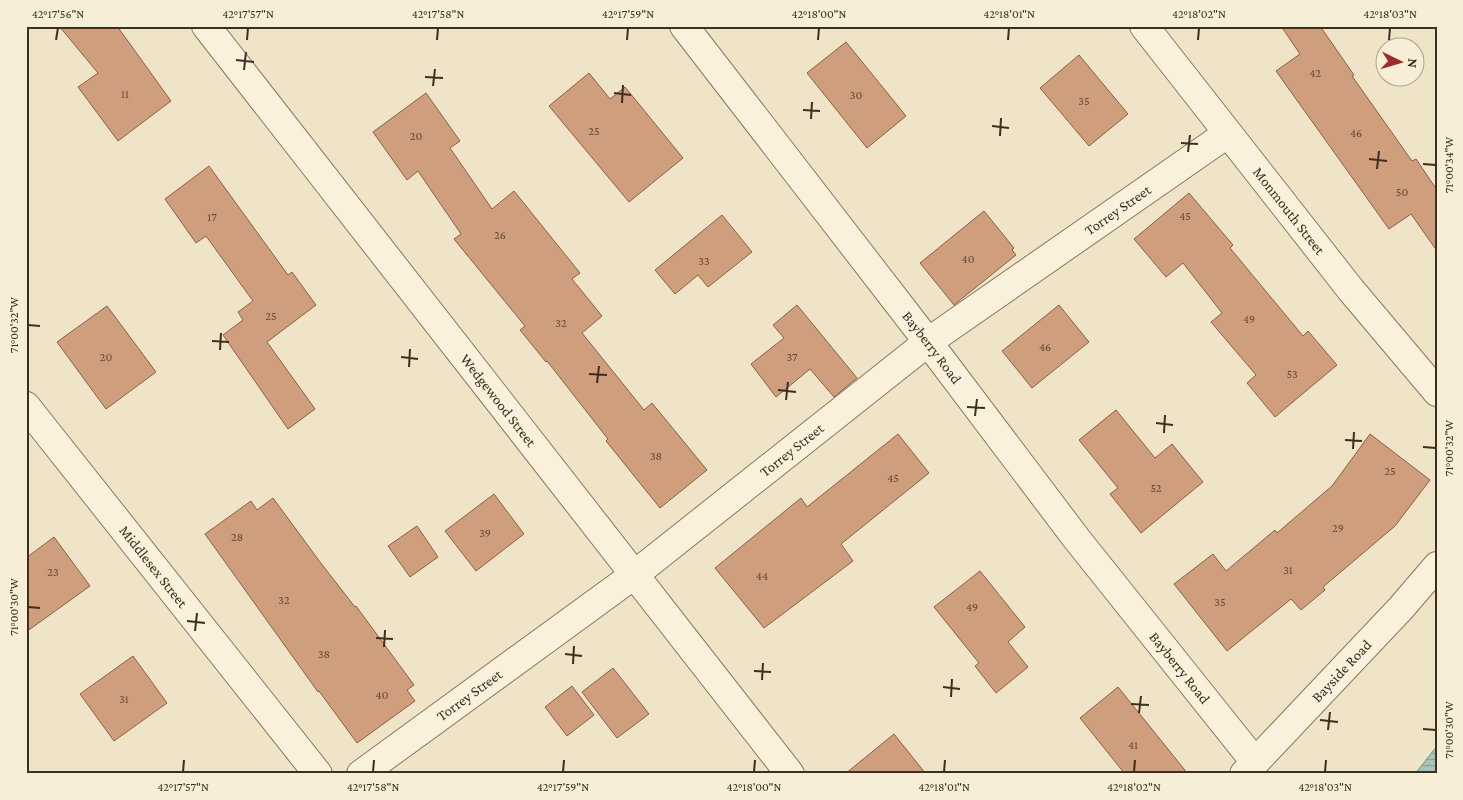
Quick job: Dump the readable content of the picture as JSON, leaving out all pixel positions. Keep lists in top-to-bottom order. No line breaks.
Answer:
{"streets":{"street":["Torrey Street","Monmouth Street","Bayberry Road","Wedgewood Street","Middlesex Street","Bayside Road"]},"crossings":[["Torrey Street","Monmouth Street"],["Torrey Street","Bayberry Road"],["Torrey Street","Wedgewood Street"],["Bayberry Road","Bayside Road"]],"house_numbers":["42","11","30","35","25","46","20","50","45","17","26","40","33","25","49","32","46","20","37","53","38","25","45","52","29","39","28","31","23","44","32","35","49","38","40","31","41"],"north":"right","coordinates":["42°17'56\"N","42°17'57\"N","42°17'58\"N","42°17'59\"N","42°18'00\"N","42°18'01\"N","42°18'02\"N","42°18'03\"N","71°00'34\"W","71°00'32\"W","71°00'30\"W"]}
